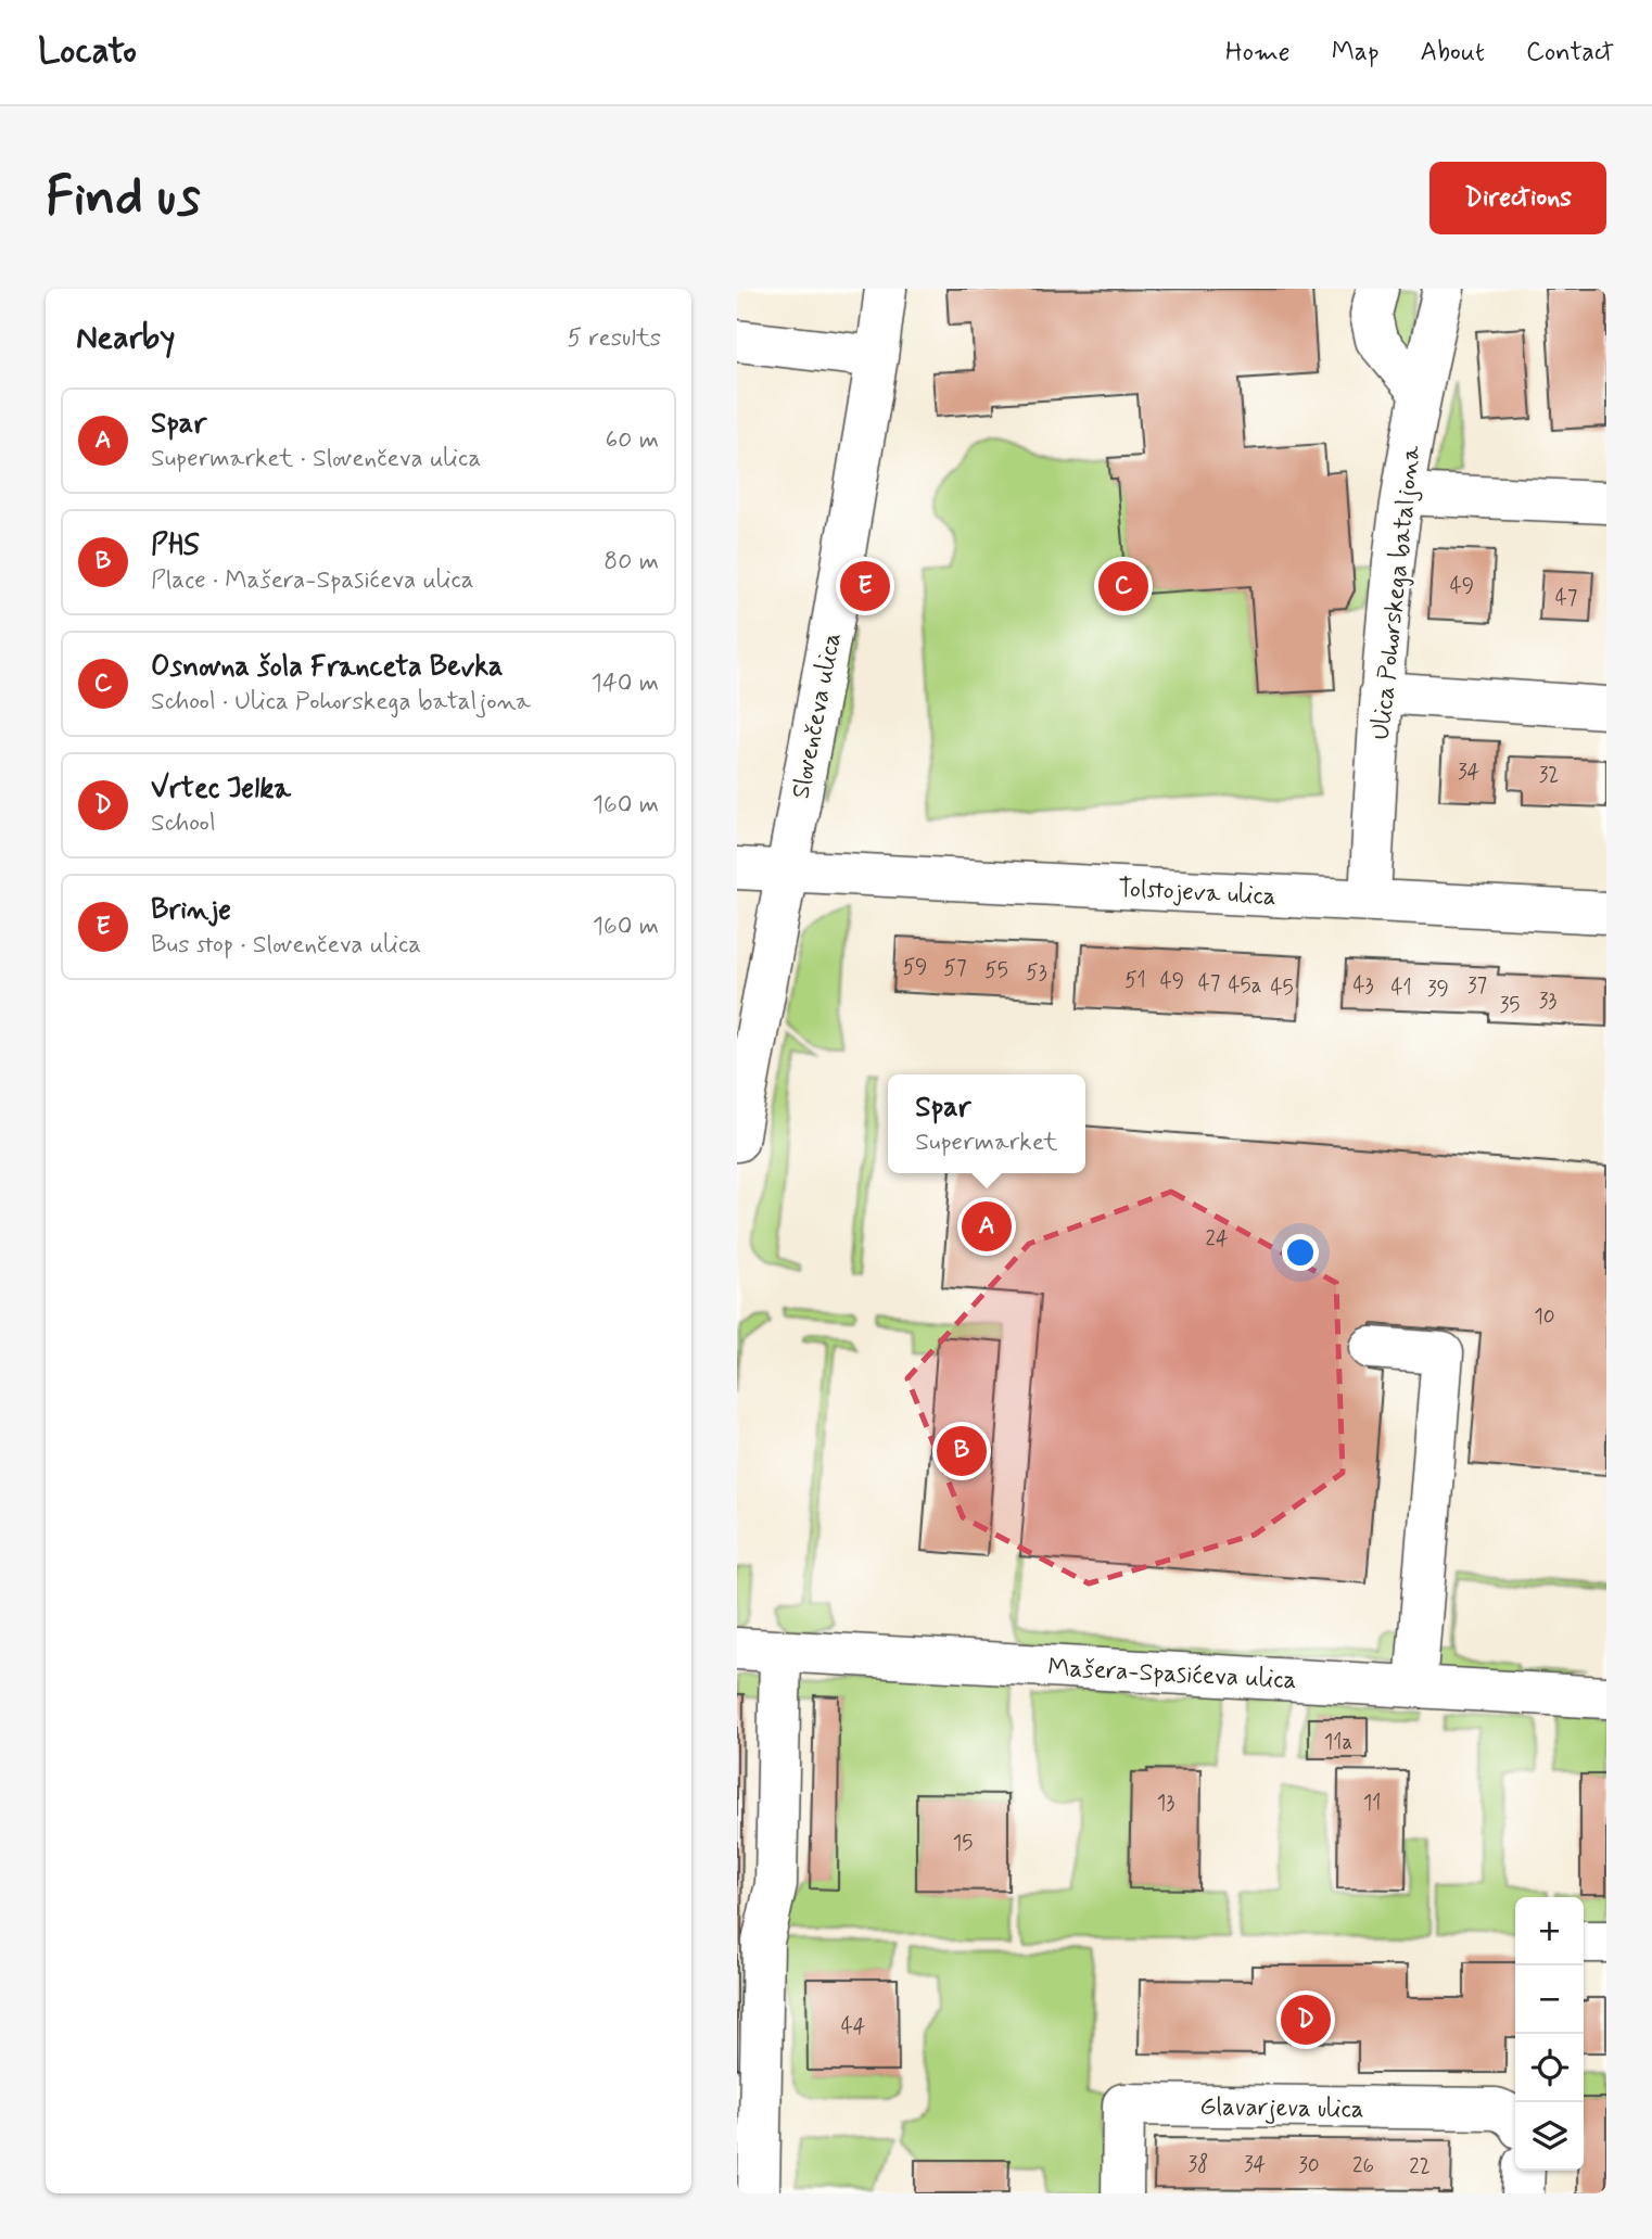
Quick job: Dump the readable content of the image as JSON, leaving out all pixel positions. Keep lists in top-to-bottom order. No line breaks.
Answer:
{"streets":{"street":["Ulica Pohorskega bataljona","Slovenčeva ulica","Tolstojeva ulica","Mašera-Spasićeva ulica","Glavarjeva ulica"]},"crossings":[["Ulica Pohorskega bataljona","Tolstojeva ulica"],["Slovenčeva ulica","Tolstojeva ulica"]],"house_numbers":["49","47","34","32","59","57","55","53","51","49","47","45a","43","37","45","41","39","33","35","24","10","11a","13","11","15","44","38","34","30","26","22"],"page":{"header":"Locato","nav":["Home","Map","About","Contact"],"buttons":"Directions","title":"Find us","heading":["Nearby","5 results"],"list":[{"mark":"A","name":"Spar","note":"Supermarket · Slovenčeva ulica","value":"60 m"},{"mark":"B","name":"PHS","note":"Place · Mašera-Spasićeva ulica","value":"80 m"},{"mark":"C","name":"Osnovna šola Franceta Bevka","note":"School · Ulica Pohorskega bataljona","value":"140 m"},{"mark":"D","name":"Vrtec Jelka","note":"School","value":"160 m"},{"mark":"E","name":"Brinje","note":"Bus stop · Slovenčeva ulica","value":"160 m"}],"pins":["C","E","A","B","D"],"popup":["Spar","Supermarket"],"map_buttons":["+","−"]}}
